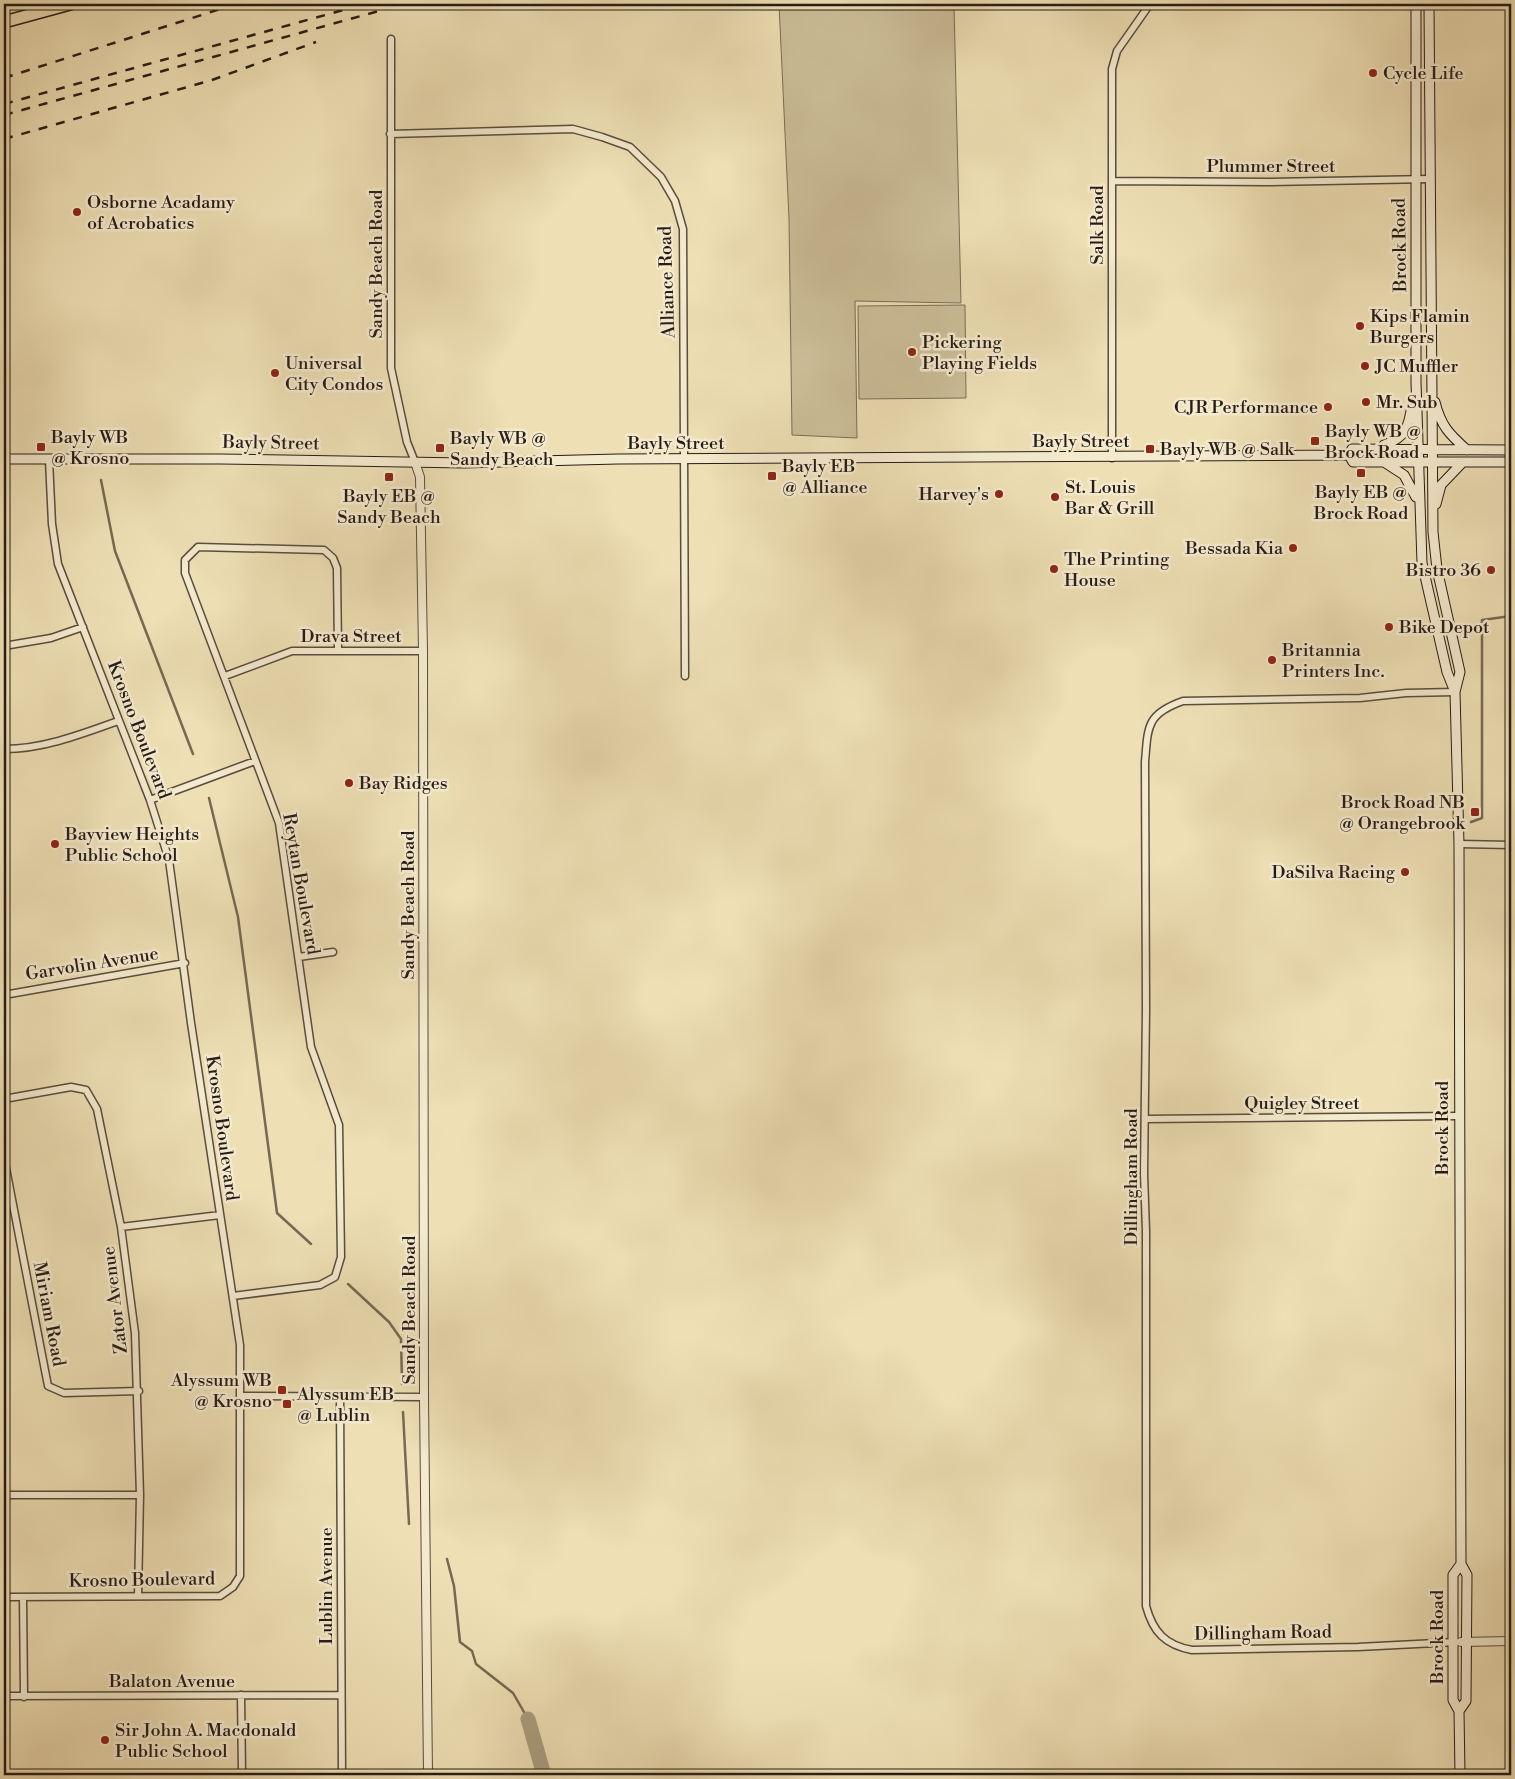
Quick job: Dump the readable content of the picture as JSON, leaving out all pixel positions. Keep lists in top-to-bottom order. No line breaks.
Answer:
{"streets":{"main road":["Brock Road","Bayly Street"],"street":["Plummer Street","Salk Road","Sandy Beach Road","Alliance Road","Drava Street","Krosno Boulevard","Reytan Boulevard","Garvolin Avenue","Quigley Street","Dillingham Road","Zator Avenue","Miriam Road","Lublin Avenue","Balaton Avenue"]},"crossings":[["Plummer Street","Salk Road"],["Plummer Street","Brock Road"],["Salk Road","Bayly Street"],["Brock Road","Bayly Street"],["Brock Road","Quigley Street"],["Brock Road","Dillingham Road"],["Sandy Beach Road","Alliance Road"],["Sandy Beach Road","Bayly Street"],["Sandy Beach Road","Drava Street"],["Alliance Road","Bayly Street"],["Bayly Street","Krosno Boulevard"],["Drava Street","Reytan Boulevard"],["Krosno Boulevard","Reytan Boulevard"],["Krosno Boulevard","Garvolin Avenue"],["Krosno Boulevard","Zator Avenue"],["Quigley Street","Dillingham Road"],["Zator Avenue","Miriam Road"],["Lublin Avenue","Balaton Avenue"]],"places":{"other":["Cycle Life","Osborne Acadamy of Acrobatics","Kips Flamin Burgers","Pickering Playing Fields","JC Muffler","Universal City Condos","Mr. Sub","CJR Performance","Harvey's","St. Louis Bar & Grill","Bessada Kia","The Printing House","Bistro 36","Bike Depot","Britannia Printers Inc.","Bay Ridges","Bayview Heights Public School","DaSilva Racing","Sir John A. Macdonald Public School"],"transit":["Bayly WB @ Brock Road","Bayly WB @ Krosno","Bayly WB @ Sandy Beach","Bayly WB @ Salk","Bayly EB @ Brock Road","Bayly EB @ Alliance","Bayly EB @ Sandy Beach","Brock Road NB @ Orangebrook","Alyssum WB @ Krosno","Alyssum EB @ Lublin"]}}
